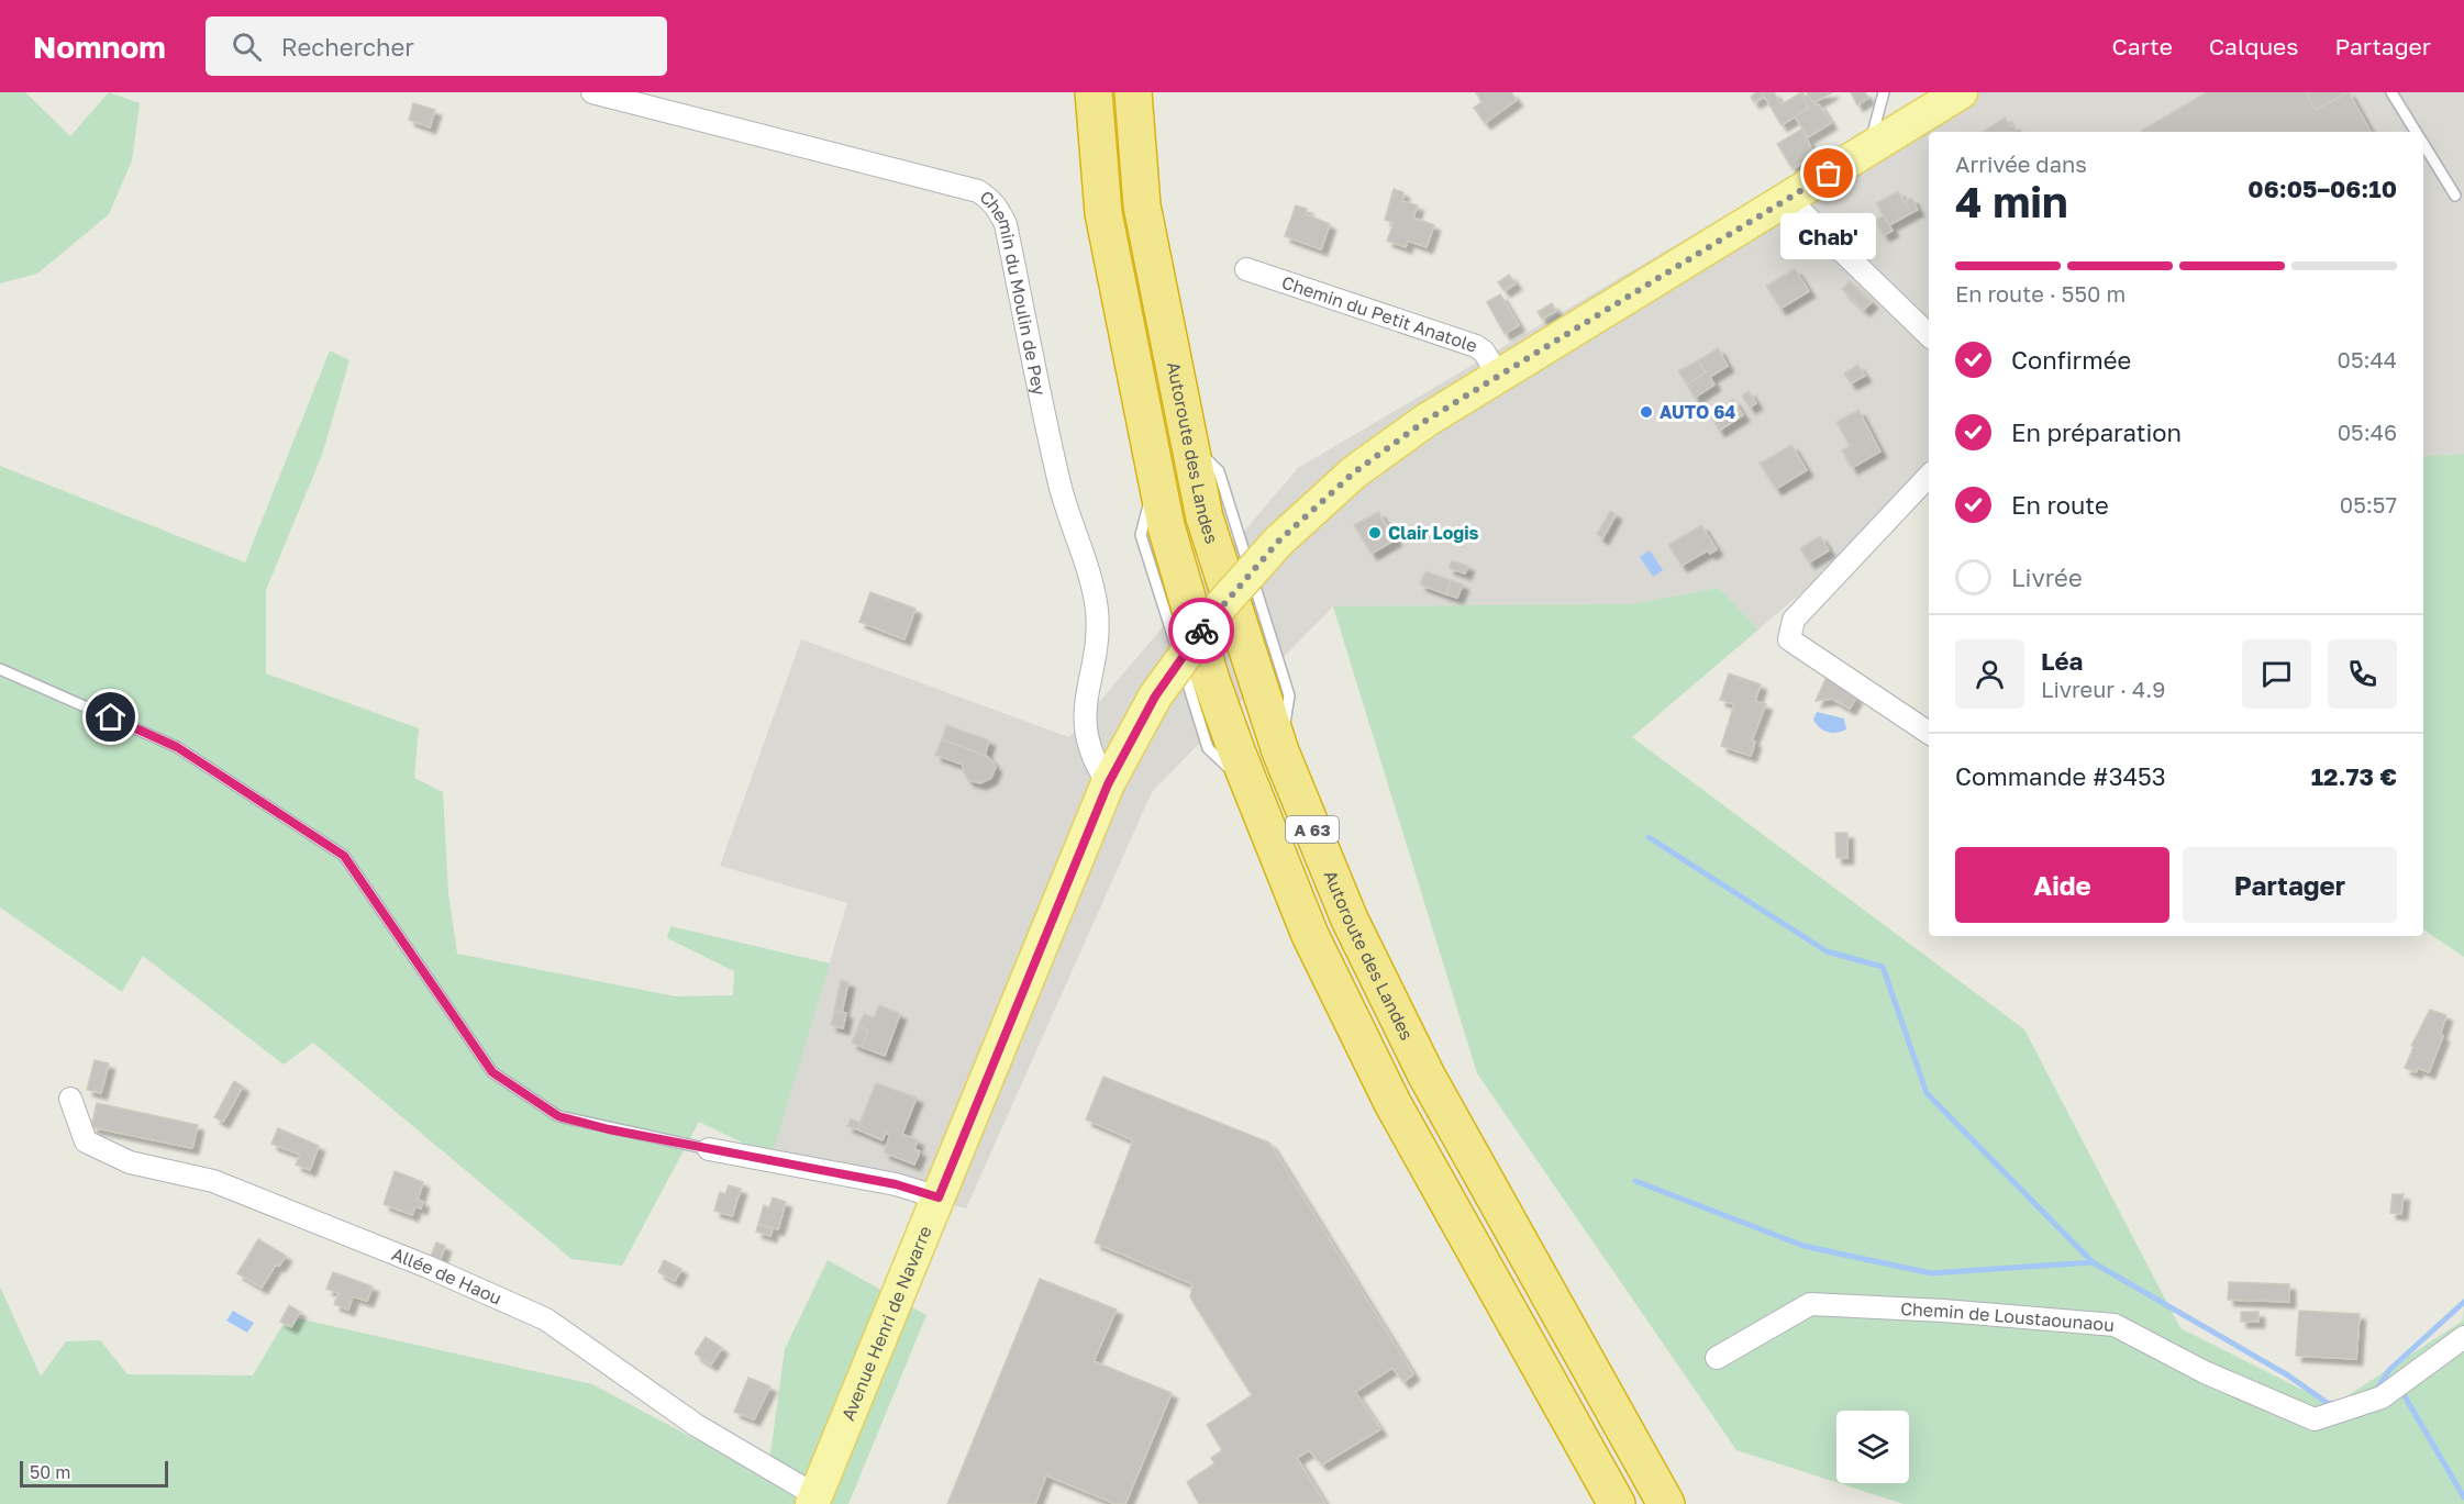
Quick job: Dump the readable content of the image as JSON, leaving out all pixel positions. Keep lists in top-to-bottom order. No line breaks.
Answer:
{"streets":{"highway":["Autoroute des Landes","A 63"],"main road":["Avenue Henri de Navarre"],"street":["Chemin du Moulin de Pey","Chemin du Petit Anatole","Allée de Haou","Chemin de Loustaounaou"]},"crossings":[["Chemin du Moulin de Pey","Avenue Henri de Navarre"],["Chemin du Petit Anatole","Avenue Henri de Navarre"],["Allée de Haou","Avenue Henri de Navarre"]],"places":["Chab'","AUTO 64","Clair Logis"],"scale_bar":"50 m","page":{"header":"Nomnom","search":"Rechercher","nav":["Carte","Calques","Partager"],"heading":["4 min","Arrivée dans","06:05–06:10"],"panel":["Léa","Livreur · 4.9","Commande #3453","12.73 €"],"bubble":"Chab'","bar":"En route · 550 m","list":[["Confirmée","05:44"],["En préparation","05:46"],["En route","05:57"],"Livrée"],"buttons":["Aide","Partager"],"scale":"50 m"}}
